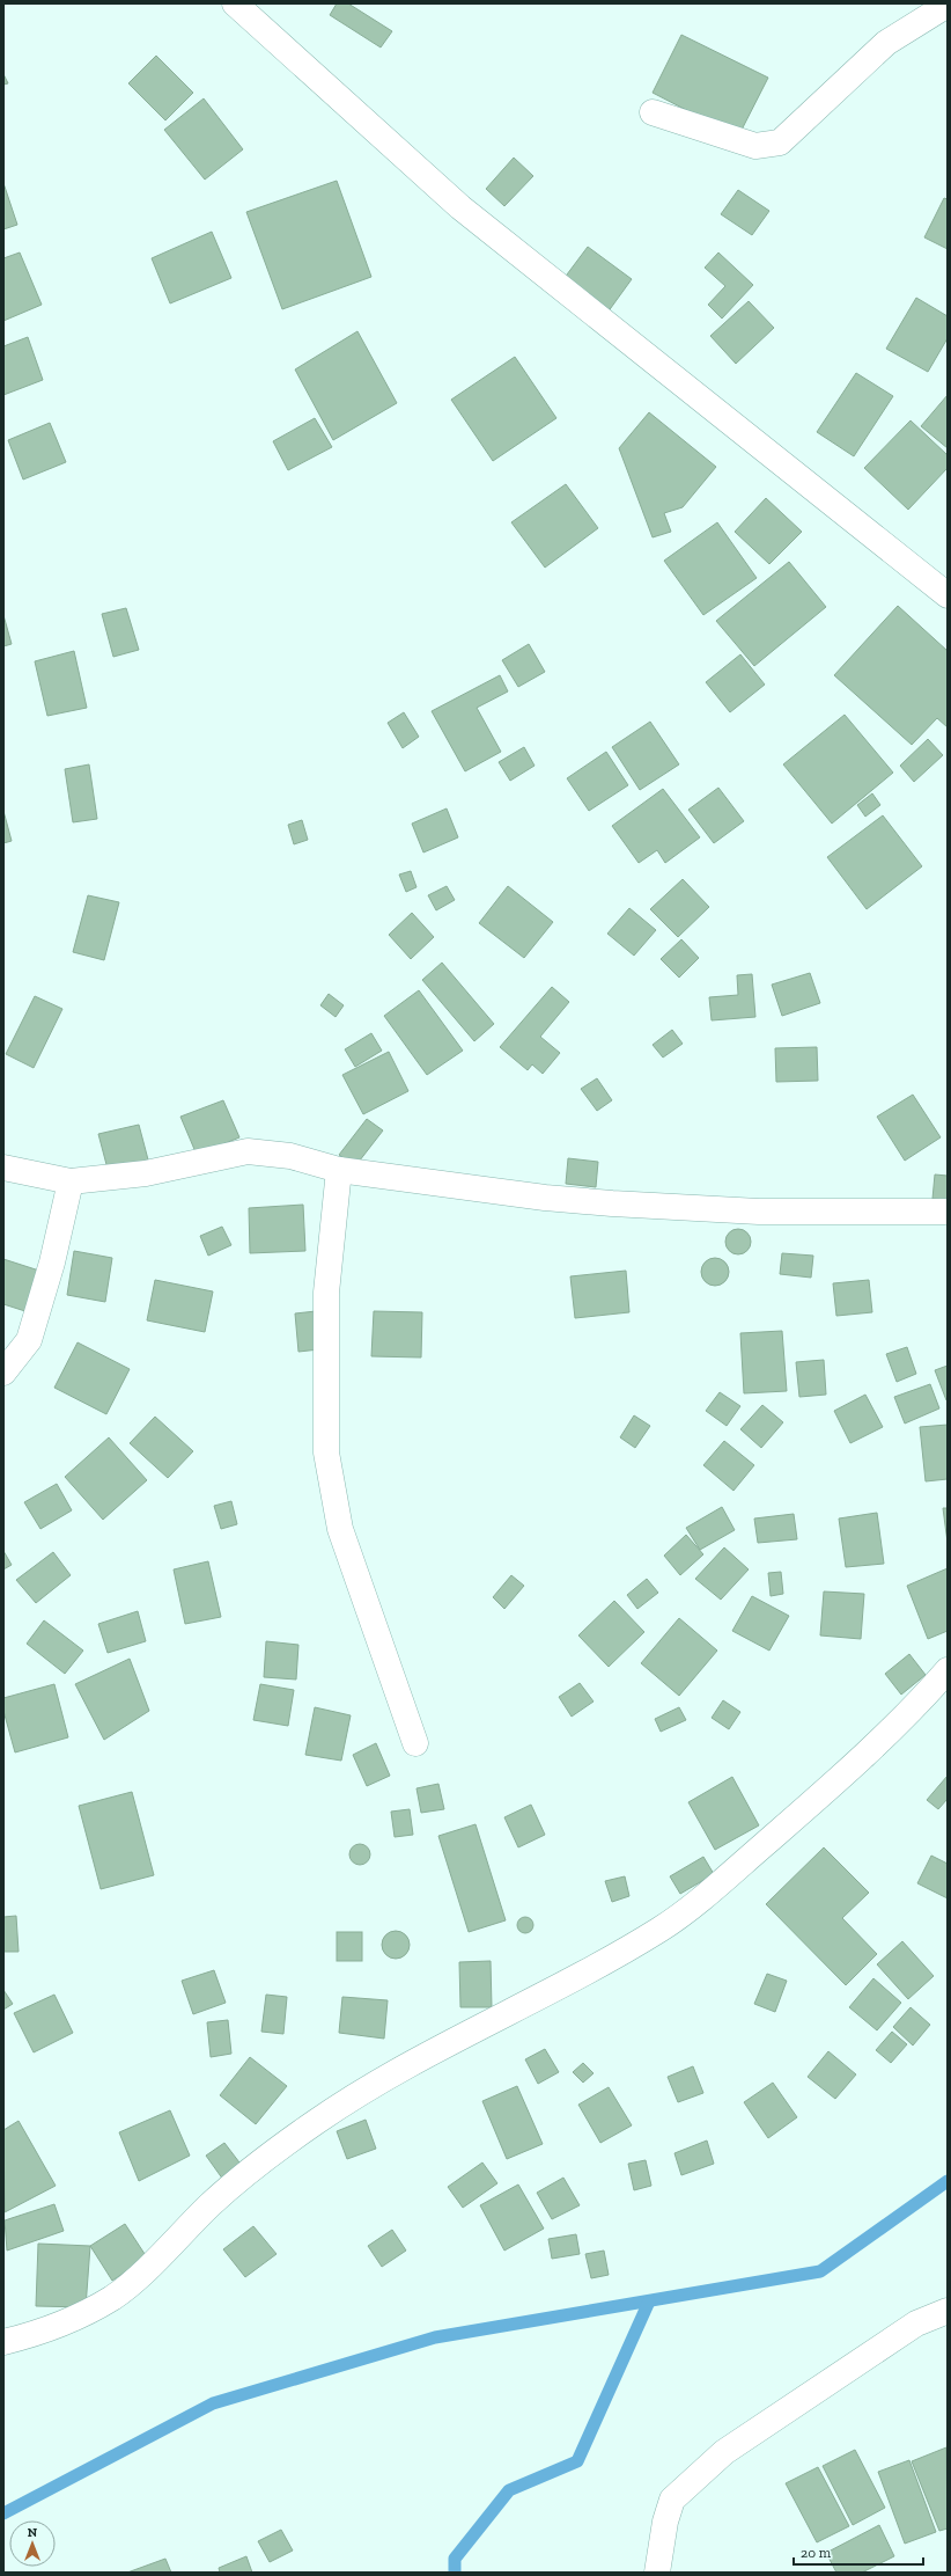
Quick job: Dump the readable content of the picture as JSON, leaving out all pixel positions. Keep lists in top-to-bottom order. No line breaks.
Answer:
{"scale_bar":"20 m","north":"top"}
